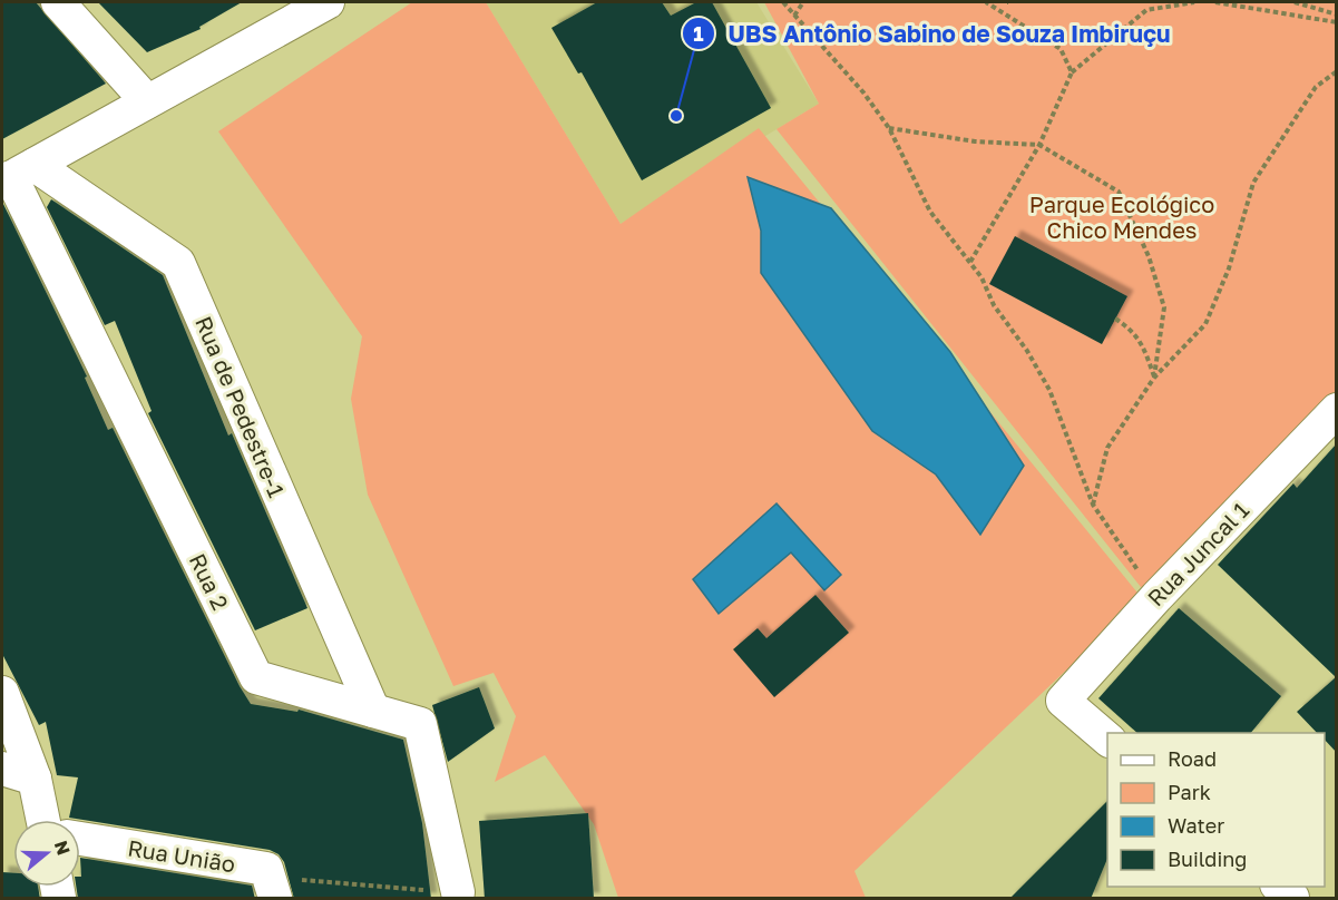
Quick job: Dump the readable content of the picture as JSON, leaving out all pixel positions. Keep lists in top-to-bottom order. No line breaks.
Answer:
{"streets":{"street":["Rua de Pedestre-1","Rua Juncal 1","Rua 2","Rua União"]},"crossings":[["Rua de Pedestre-1","Rua 2"]],"parks":["Parque Ecológico Chico Mendes"],"places":["UBS Antônio Sabino de Souza Imbiruçu"],"legend":["Road","Park","Water","Building"],"north":"right"}
